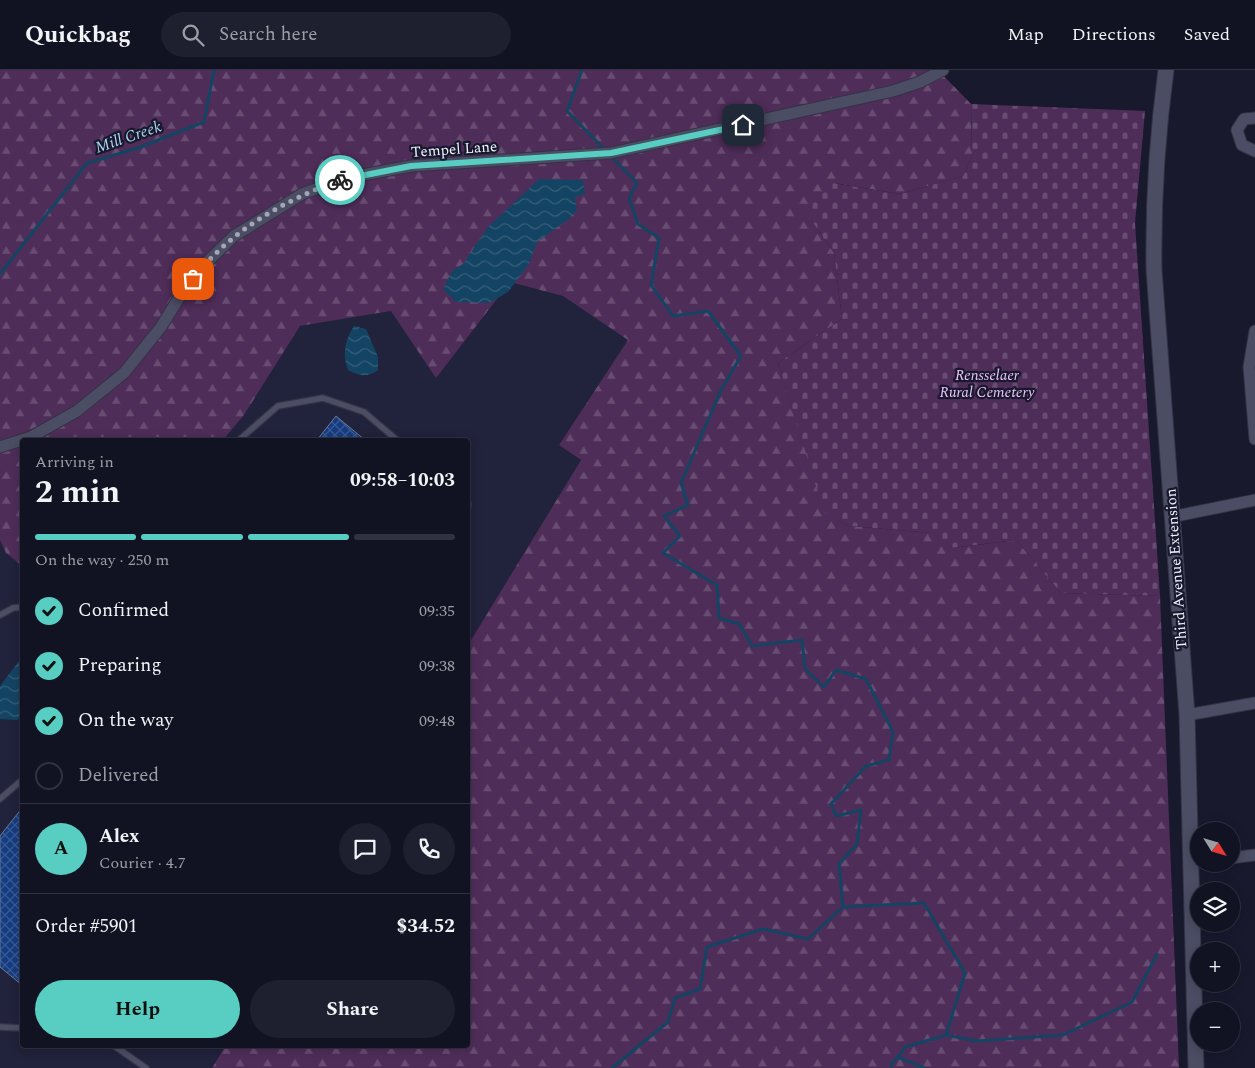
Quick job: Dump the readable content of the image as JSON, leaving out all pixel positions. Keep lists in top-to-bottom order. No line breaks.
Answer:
{"streets":{"street":["Tempel Lane","Third Avenue Extension"]},"water":["Mill Creek"],"parks":["Rensselaer Rural Cemetery"],"north":"bottom right","page":{"header":"Quickbag","search":"Search here","nav":["Map","Directions","Saved"],"heading":["2 min","Arriving in","09:58–10:03"],"panel":["Alex","Courier · 4.7","Order #5901","$34.52"],"bar":"On the way · 250 m","list":[["Confirmed","09:35"],["Preparing","09:38"],["On the way","09:48"],"Delivered"],"map_buttons":["+","−"],"round":"A","buttons":["Help","Share"]}}
